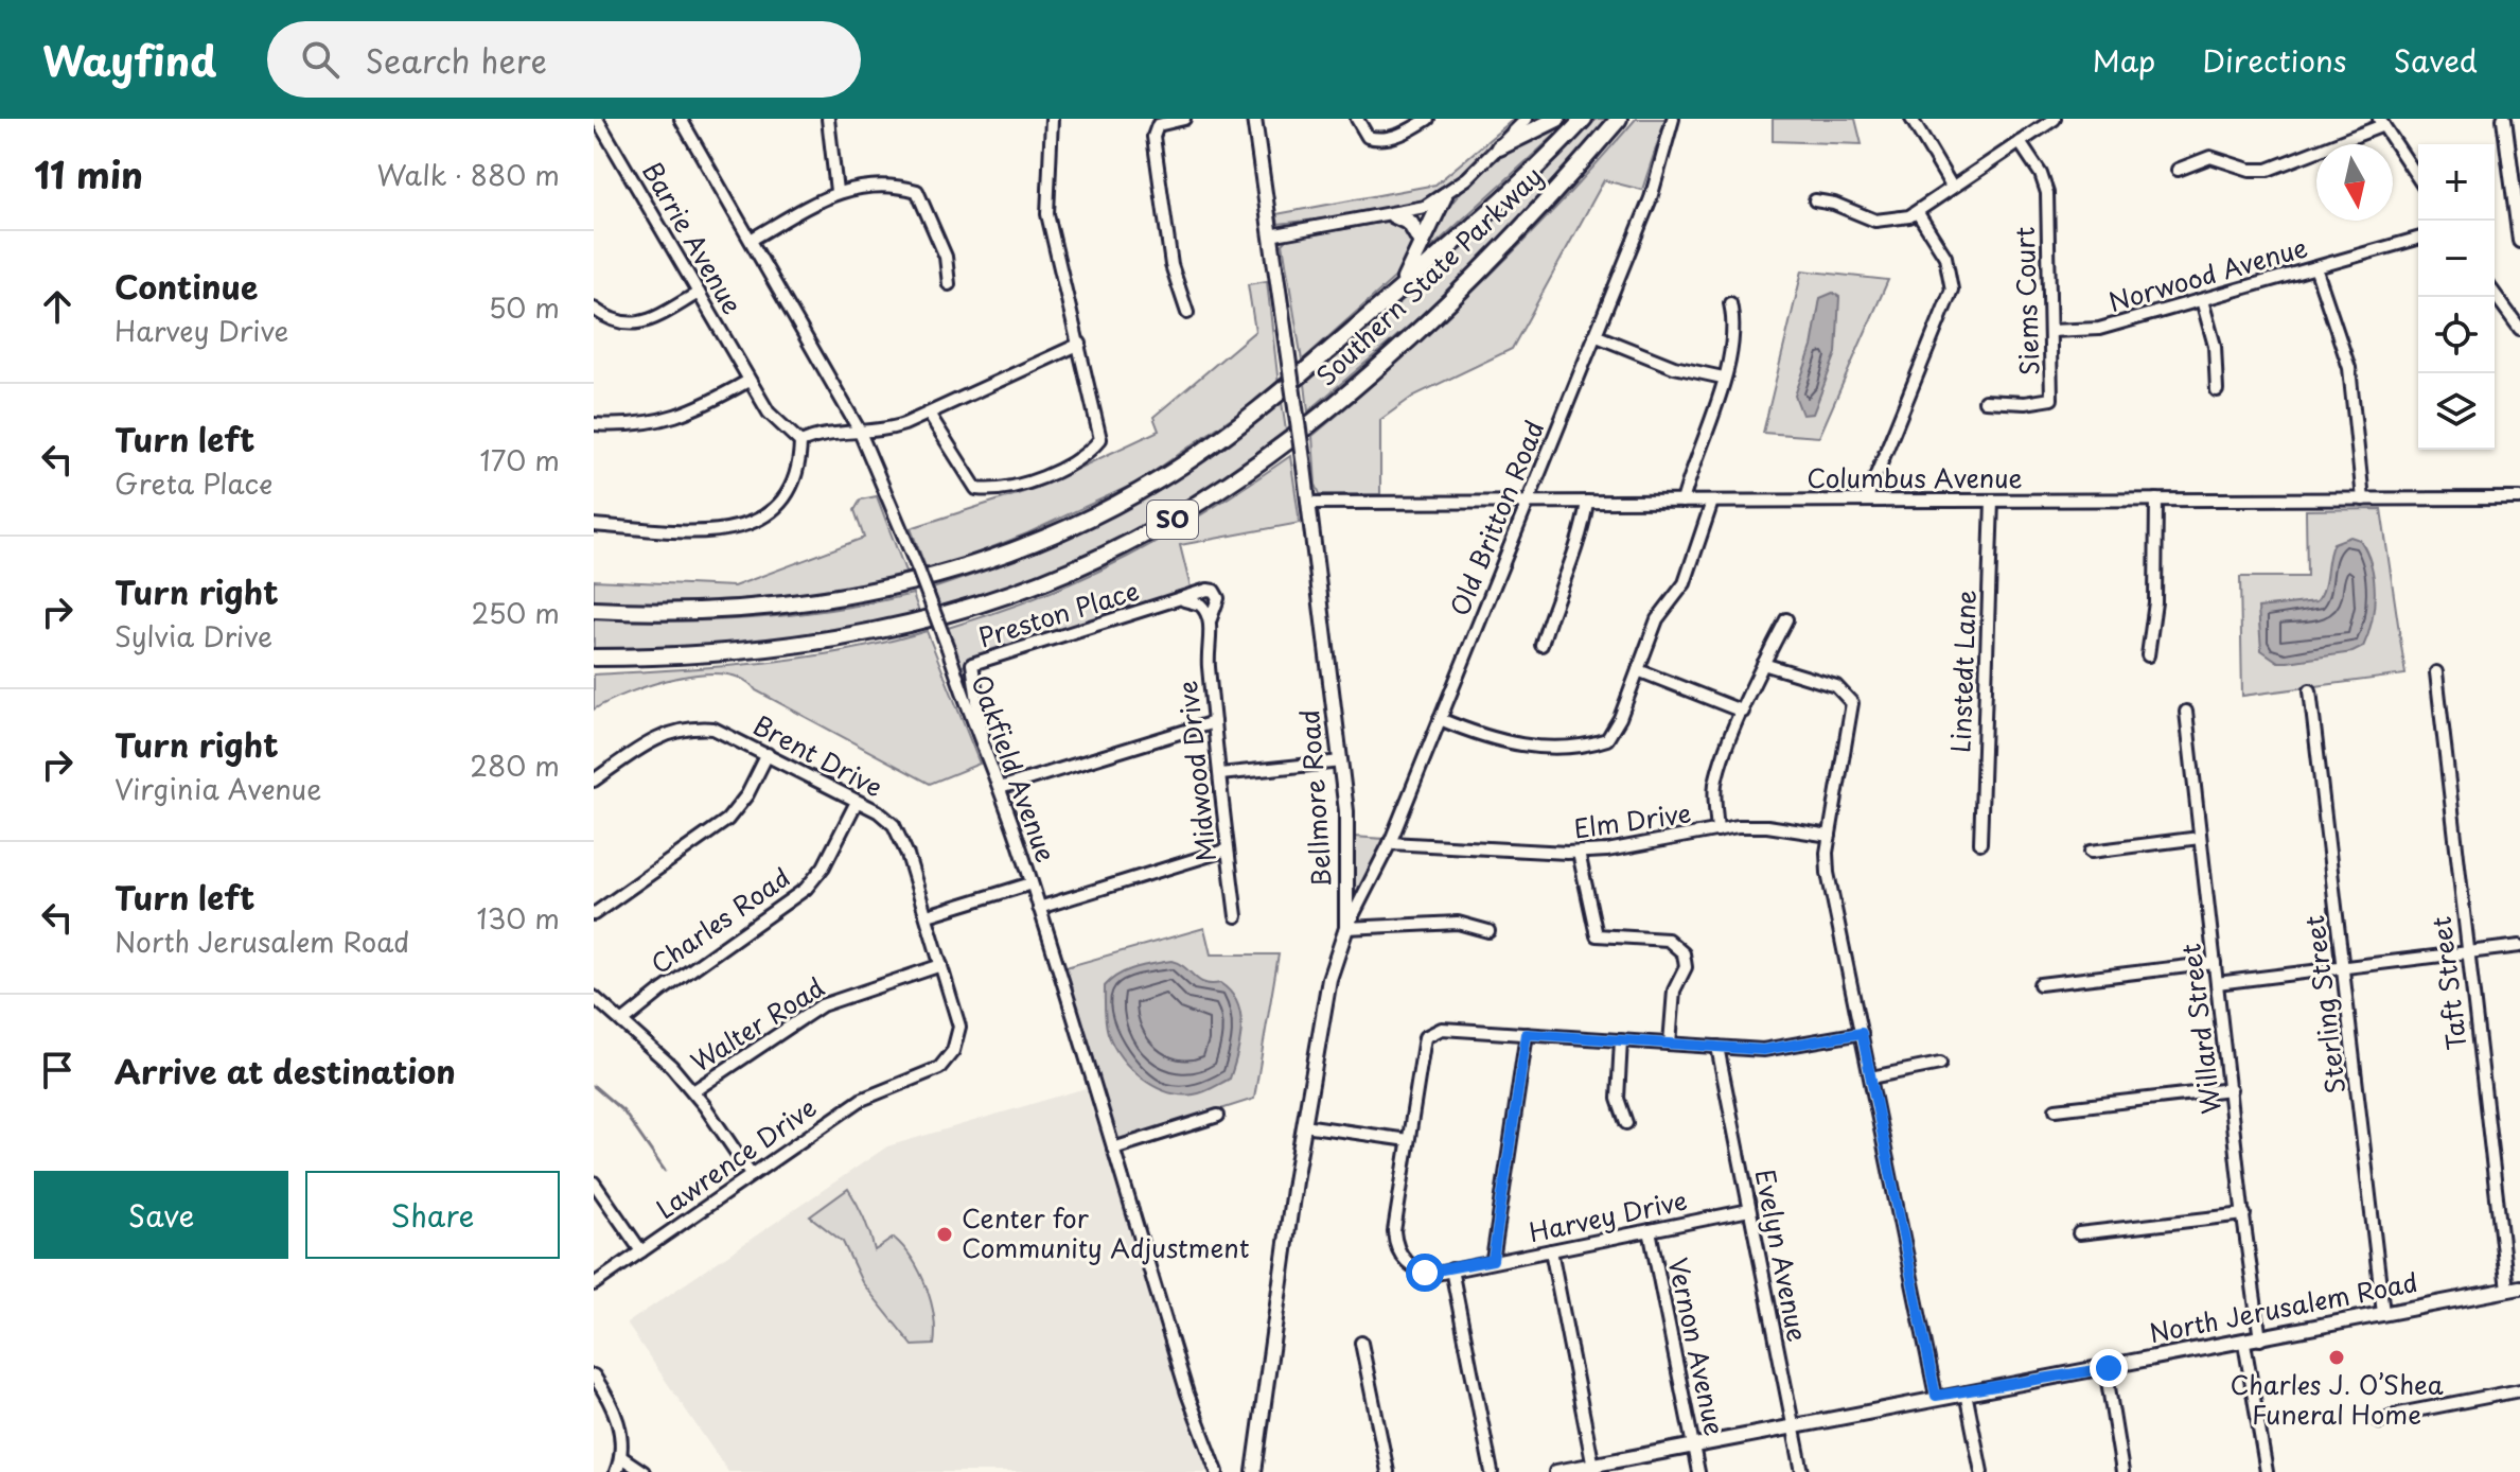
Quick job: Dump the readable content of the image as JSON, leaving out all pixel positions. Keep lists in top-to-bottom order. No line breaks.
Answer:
{"streets":{"highway":["Southern State Parkway","SO"],"main road":["Bellmore Road","North Jerusalem Road"],"street":["Barrie Avenue","Norwood Avenue","Siems Court","Columbus Avenue","Old Britton Road","Preston Place","Linstedt Lane","Brent Drive","Oakfield Avenue","Midwood Drive","Elm Drive","Charles Road","Taft Street","Sterling Street","Walter Road","Willard Street","Lawrence Drive","Harvey Drive","Evelyn Avenue","Vernon Avenue"]},"crossings":[["Norwood Avenue","Siems Court"],["Columbus Avenue","Old Britton Road"],["Columbus Avenue","Linstedt Lane"],["Columbus Avenue","Bellmore Road"],["Old Britton Road","Bellmore Road"],["Old Britton Road","Elm Drive"],["Preston Place","Oakfield Avenue"],["Preston Place","Midwood Drive"],["Brent Drive","Charles Road"],["Brent Drive","Walter Road"],["Brent Drive","Lawrence Drive"],["Taft Street","North Jerusalem Road"],["Sterling Street","North Jerusalem Road"],["Willard Street","North Jerusalem Road"],["Harvey Drive","Evelyn Avenue"],["Harvey Drive","Vernon Avenue"],["Evelyn Avenue","North Jerusalem Road"],["North Jerusalem Road","Vernon Avenue"]],"places":["Center for Community Adjustment","Charles J. O’Shea Funeral Home"],"north":"bottom","page":{"header":"Wayfind","search":"Search here","nav":["Map","Directions","Saved"],"heading":["11 min","Walk · 880 m"],"map_buttons":["+","−"],"list":[["Continue","Harvey Drive","50 m"],["Turn left","Greta Place","170 m"],["Turn right","Sylvia Drive","250 m"],["Turn right","Virginia Avenue","280 m"],["Turn left","North Jerusalem Road","130 m"],"Arrive at destination"],"buttons":["Save","Share"]}}
